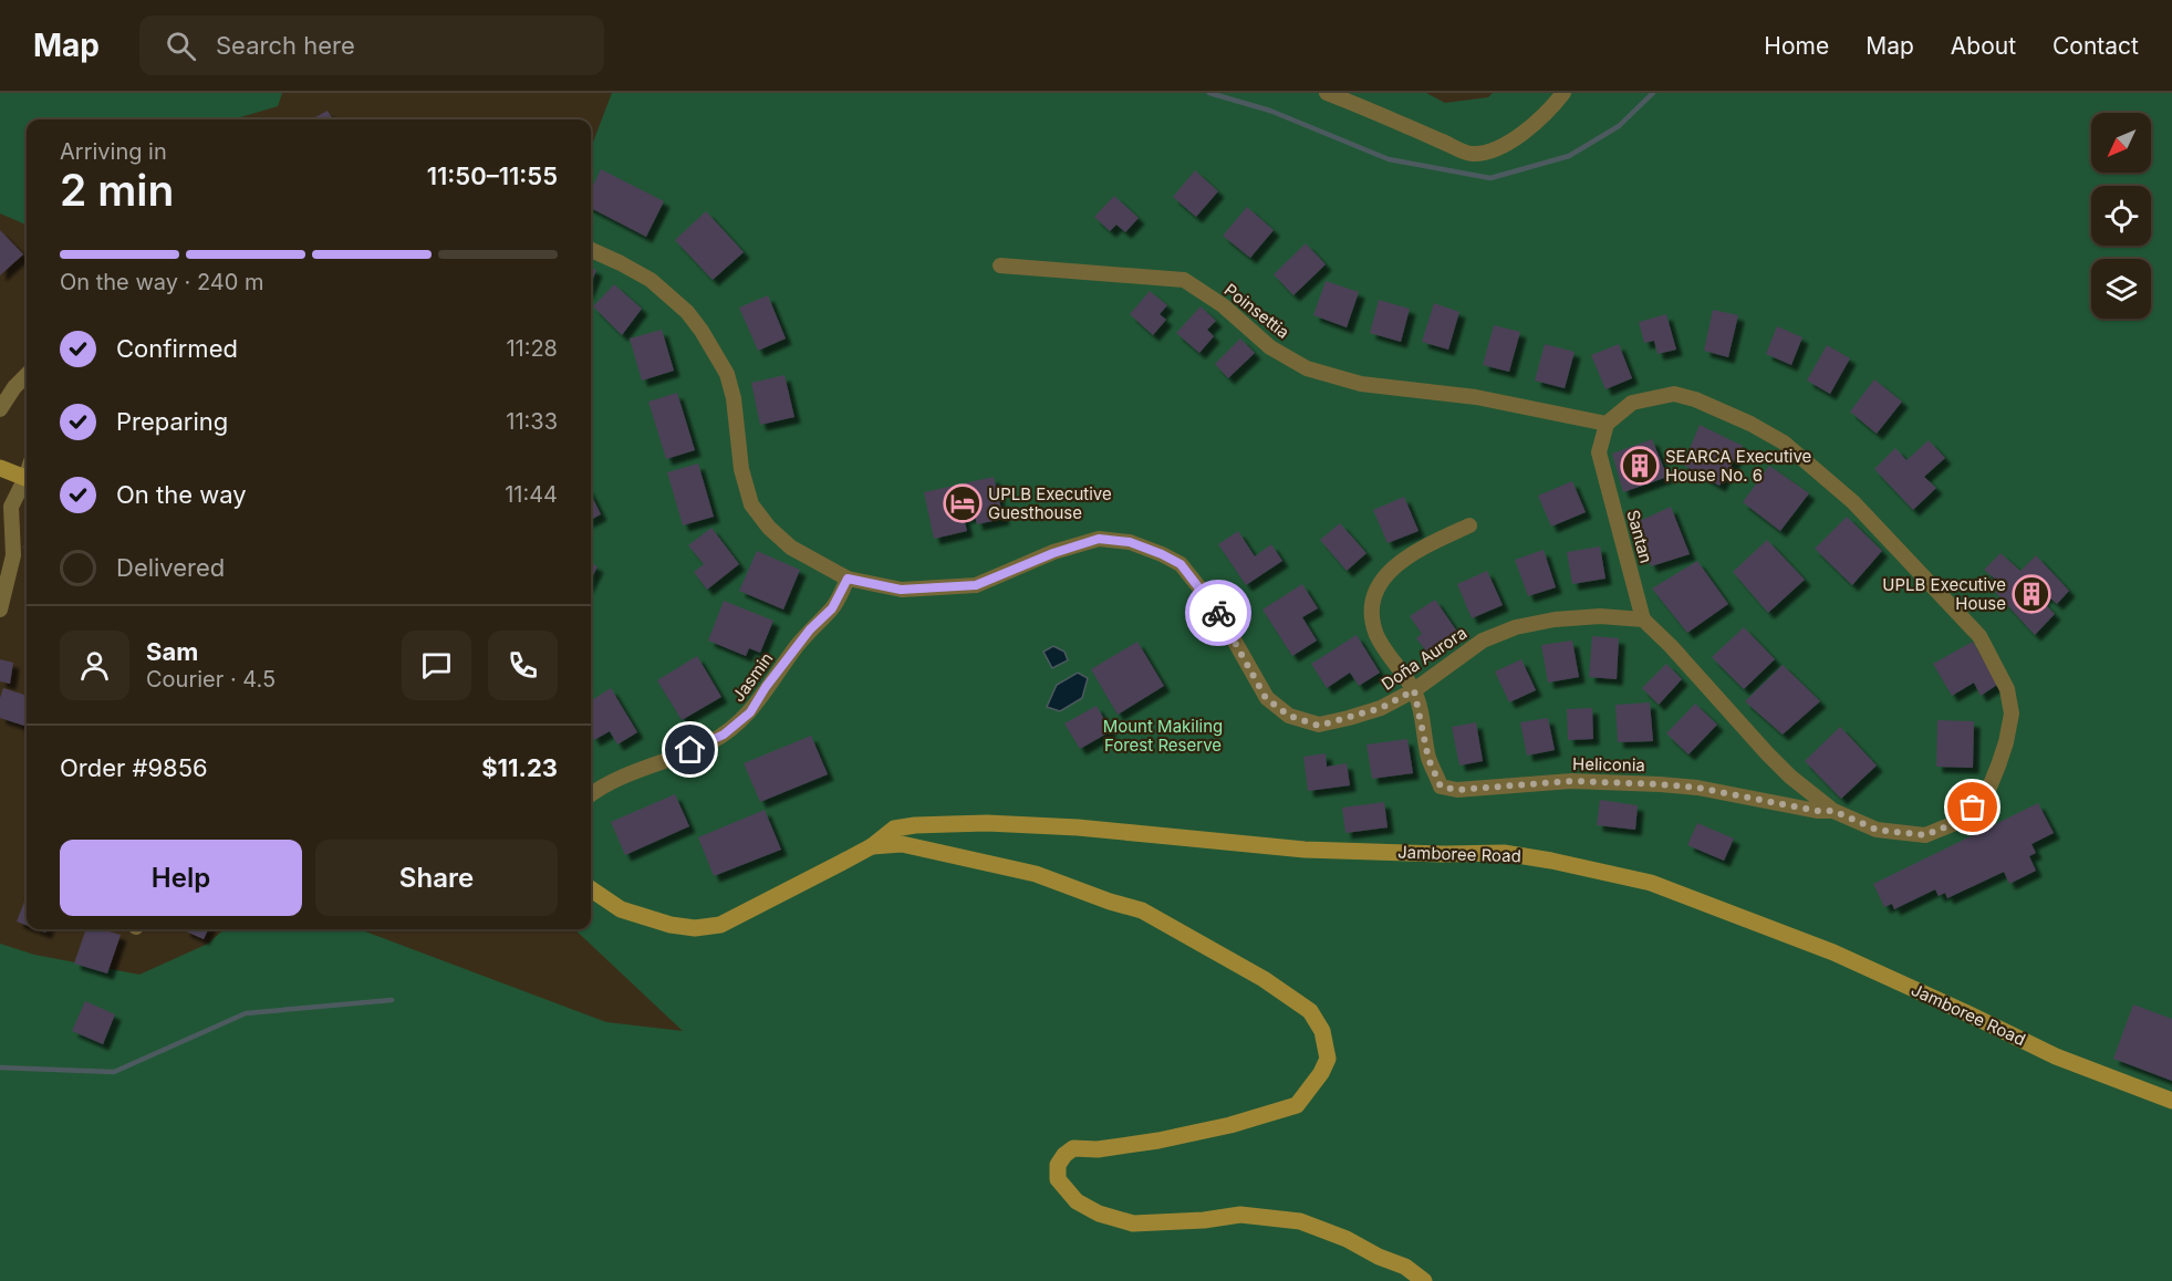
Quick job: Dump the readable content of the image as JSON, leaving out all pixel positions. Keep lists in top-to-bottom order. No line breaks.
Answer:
{"streets":{"main road":["Jamboree Road"],"street":["Poinsettia","Santan","Doña Aurora","Jasmin","Heliconia"]},"crossings":[["Poinsettia","Santan"],["Santan","Doña Aurora"],["Doña Aurora","Jasmin"],["Doña Aurora","Heliconia"]],"parks":["Mount Makiling Forest Reserve"],"places":{"building":["SEARCA Executive House No. 6","UPLB Executive House"],"hotel":["UPLB Executive Guesthouse"]},"north":"bottom left","page":{"header":"Map","search":"Search here","nav":["Home","Map","About","Contact"],"heading":["2 min","Arriving in","11:50–11:55"],"panel":["Sam","Courier · 4.5","Order #9856","$11.23"],"bar":"On the way · 240 m","list":[["Confirmed","11:28"],["Preparing","11:33"],["On the way","11:44"],"Delivered"],"buttons":["Help","Share"]}}
